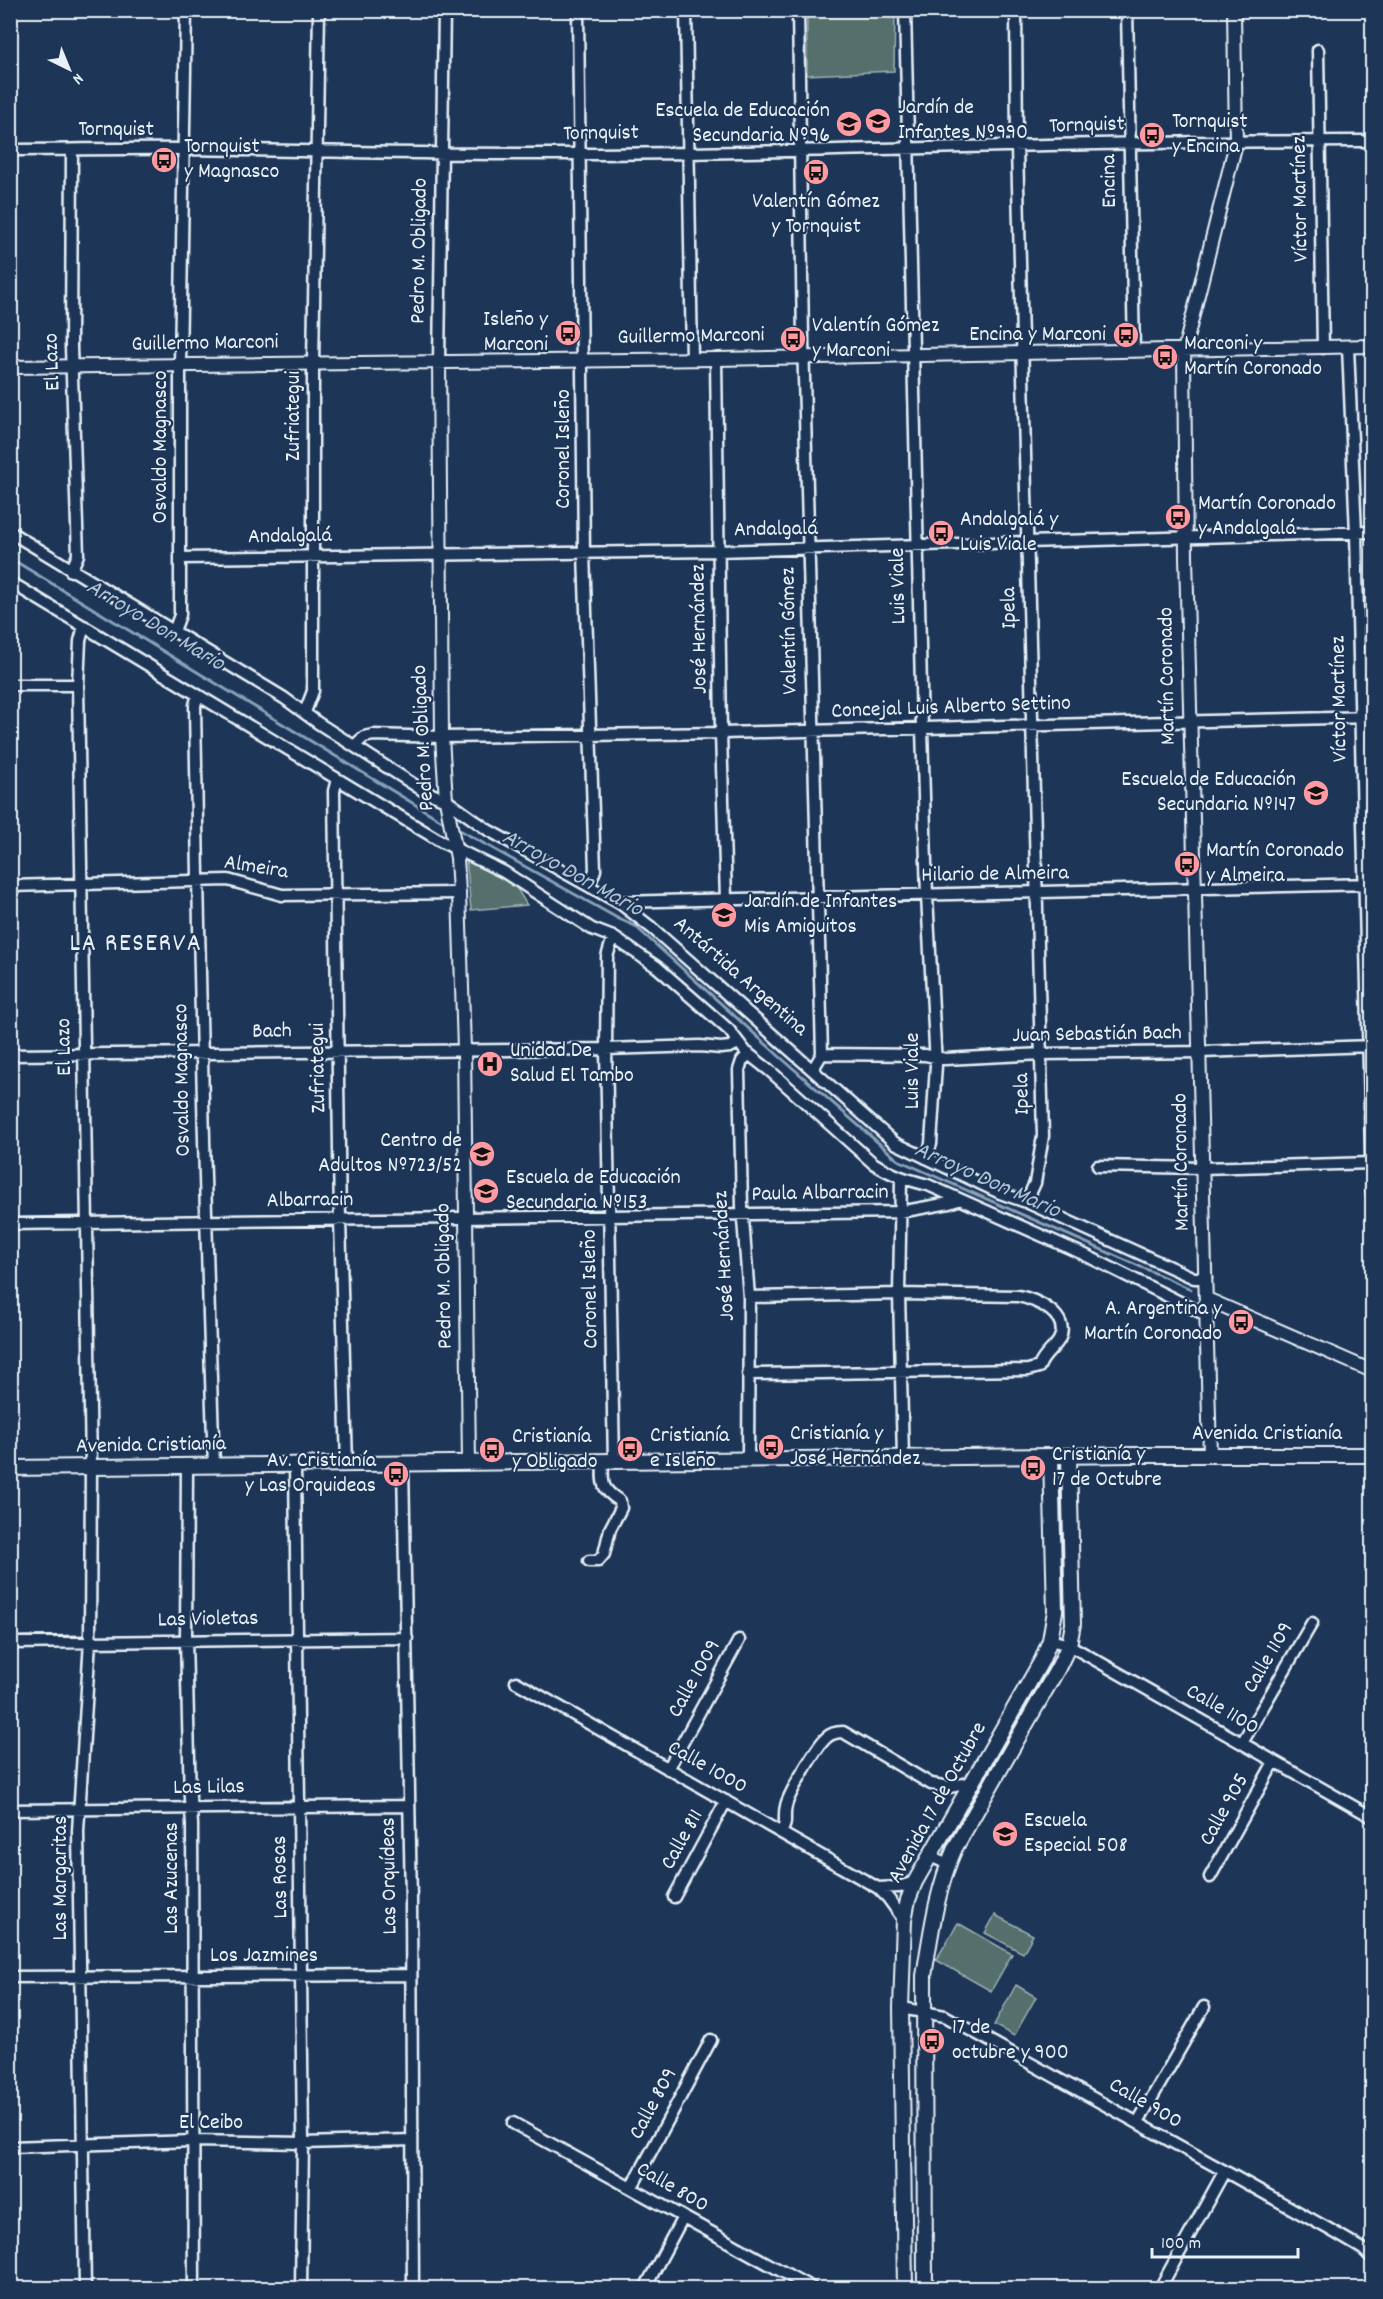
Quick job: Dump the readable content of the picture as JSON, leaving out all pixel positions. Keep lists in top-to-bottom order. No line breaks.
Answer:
{"streets":{"main road":["Avenida Cristianía","Avenida 17 de Octubre"],"street":["Tornquist","Encina","Víctor Martínez","Pedro M. Obligado","Guillermo Marconi","El Lazo","Zufriategui","Osvaldo Magnasco","Coronel Isleño","Andalgalá","Luis Viale","Ipela","José Hernández","Valentín Gómez","Martín Coronado","Concejal Luis Alberto Settino","Almeira","Hilario de Almeira","Antártida Argentina","Bach","Juan Sebastián Bach","Paula Albarracin","Albarracin","Las Violetas","Calle 1109","Calle 1009","Calle 1100","Calle 1000","Las Lilas","Calle 905","Calle 811","Las Orquídeas","Las Rosas","Las Margaritas","Las Azucenas","Los Jazmines","Calle 809","Calle 900","El Ceibo","Calle 800"]},"crossings":[["Tornquist","Encina"],["Tornquist","Víctor Martínez"],["Tornquist","Pedro M. Obligado"],["Tornquist","El Lazo"],["Tornquist","Zufriategui"],["Tornquist","Osvaldo Magnasco"],["Tornquist","Coronel Isleño"],["Tornquist","Luis Viale"],["Tornquist","Ipela"],["Tornquist","Valentín Gómez"],["Tornquist","Martín Coronado"],["Encina","Guillermo Marconi"],["Víctor Martínez","Guillermo Marconi"],["Víctor Martínez","Andalgalá"],["Víctor Martínez","Concejal Luis Alberto Settino"],["Víctor Martínez","Hilario de Almeira"],["Víctor Martínez","Juan Sebastián Bach"],["Pedro M. Obligado","Guillermo Marconi"],["Pedro M. Obligado","Andalgalá"],["Pedro M. Obligado","Concejal Luis Alberto Settino"],["Pedro M. Obligado","Almeira"],["Pedro M. Obligado","Antártida Argentina"],["Pedro M. Obligado","Bach"],["Pedro M. Obligado","Albarracin"],["Pedro M. Obligado","Avenida Cristianía"],["Guillermo Marconi","El Lazo"],["Guillermo Marconi","Zufriategui"],["Guillermo Marconi","Osvaldo Magnasco"],["Guillermo Marconi","Coronel Isleño"],["Guillermo Marconi","Luis Viale"],["Guillermo Marconi","Ipela"],["Guillermo Marconi","José Hernández"],["Guillermo Marconi","Valentín Gómez"],["Guillermo Marconi","Martín Coronado"],["El Lazo","Almeira"],["El Lazo","Antártida Argentina"],["El Lazo","Bach"],["El Lazo","Albarracin"],["El Lazo","Avenida Cristianía"],["El Lazo","Las Margaritas"],["Zufriategui","Andalgalá"],["Zufriategui","Almeira"],["Zufriategui","Antártida Argentina"],["Zufriategui","Bach"],["Zufriategui","Albarracin"],["Zufriategui","Avenida Cristianía"],["Osvaldo Magnasco","Andalgalá"],["Osvaldo Magnasco","Almeira"],["Osvaldo Magnasco","Antártida Argentina"],["Osvaldo Magnasco","Bach"],["Osvaldo Magnasco","Albarracin"],["Osvaldo Magnasco","Avenida Cristianía"],["Coronel Isleño","Andalgalá"],["Coronel Isleño","Concejal Luis Alberto Settino"],["Coronel Isleño","Antártida Argentina"],["Coronel Isleño","Bach"],["Coronel Isleño","Paula Albarracin"],["Coronel Isleño","Albarracin"],["Coronel Isleño","Avenida Cristianía"],["Andalgalá","Luis Viale"],["Andalgalá","Ipela"],["Andalgalá","José Hernández"],["Andalgalá","Valentín Gómez"],["Andalgalá","Martín Coronado"],["Luis Viale","Concejal Luis Alberto Settino"],["Luis Viale","Hilario de Almeira"],["Luis Viale","Antártida Argentina"],["Luis Viale","Juan Sebastián Bach"],["Ipela","Concejal Luis Alberto Settino"],["Ipela","Hilario de Almeira"],["Ipela","Antártida Argentina"],["Ipela","Juan Sebastián Bach"],["José Hernández","Concejal Luis Alberto Settino"],["José Hernández","Hilario de Almeira"],["José Hernández","Antártida Argentina"],["José Hernández","Paula Albarracin"],["José Hernández","Avenida Cristianía"],["Valentín Gómez","Concejal Luis Alberto Settino"],["Valentín Gómez","Hilario de Almeira"],["Valentín Gómez","Juan Sebastián Bach"],["Martín Coronado","Concejal Luis Alberto Settino"],["Martín Coronado","Hilario de Almeira"],["Martín Coronado","Antártida Argentina"],["Martín Coronado","Juan Sebastián Bach"],["Martín Coronado","Avenida Cristianía"],["Concejal Luis Alberto Settino","Antártida Argentina"],["Hilario de Almeira","Antártida Argentina"],["Antártida Argentina","Paula Albarracin"],["Paula Albarracin","Albarracin"],["Avenida Cristianía","Avenida 17 de Octubre"],["Avenida Cristianía","Las Orquídeas"],["Avenida Cristianía","Las Rosas"],["Avenida Cristianía","Las Margaritas"],["Avenida Cristianía","Las Azucenas"],["Las Violetas","Las Orquídeas"],["Las Violetas","Las Rosas"],["Las Violetas","Las Margaritas"],["Las Violetas","Las Azucenas"],["Calle 1109","Calle 1100"],["Calle 1009","Calle 1000"],["Calle 1100","Avenida 17 de Octubre"],["Calle 1100","Calle 905"],["Calle 1000","Avenida 17 de Octubre"],["Calle 1000","Calle 811"],["Las Lilas","Las Orquídeas"],["Las Lilas","Las Rosas"],["Las Lilas","Las Margaritas"],["Las Lilas","Las Azucenas"],["Avenida 17 de Octubre","Calle 900"],["Las Orquídeas","Los Jazmines"],["Las Orquídeas","El Ceibo"],["Las Rosas","Los Jazmines"],["Las Rosas","El Ceibo"],["Las Margaritas","Los Jazmines"],["Las Margaritas","El Ceibo"],["Las Azucenas","Los Jazmines"],["Las Azucenas","El Ceibo"],["Calle 809","Calle 800"]],"districts":["LA RESERVA"],"water":["Arroyo Don Mario"],"places":{"school or university":["Jardín de Infantes Nº990","Escuela de Educación Secundaria Nº96","Escuela de Educación Secundaria Nº147","Jardín de Infantes Mis Amiguitos","Centro de Adultos Nº723/52","Escuela de Educación Secundaria Nº153","Escuela Especial 508"],"bus stop":["Tornquist y Encina","Tornquist y Magnasco","Valentín Gómez y Tornquist","Isleño y Marconi","Encina y Marconi","Valentín Gómez y Marconi","Marconi y Martín Coronado","Martín Coronado y Andalgalá","Andalgalá y Luis Viale","Martín Coronado y Almeira","A. Argentina y Martín Coronado","Cristianía y José Hernández","Cristianía e Isleño","Cristianía y Obligado","Cristianía y 17 de Octubre","Av. Cristianía y Las Orquideas","17 de octubre y 900"],"hospital":["Unidad De Salud El Tambo"]},"scale_bar":"100 m","north":"bottom right"}
